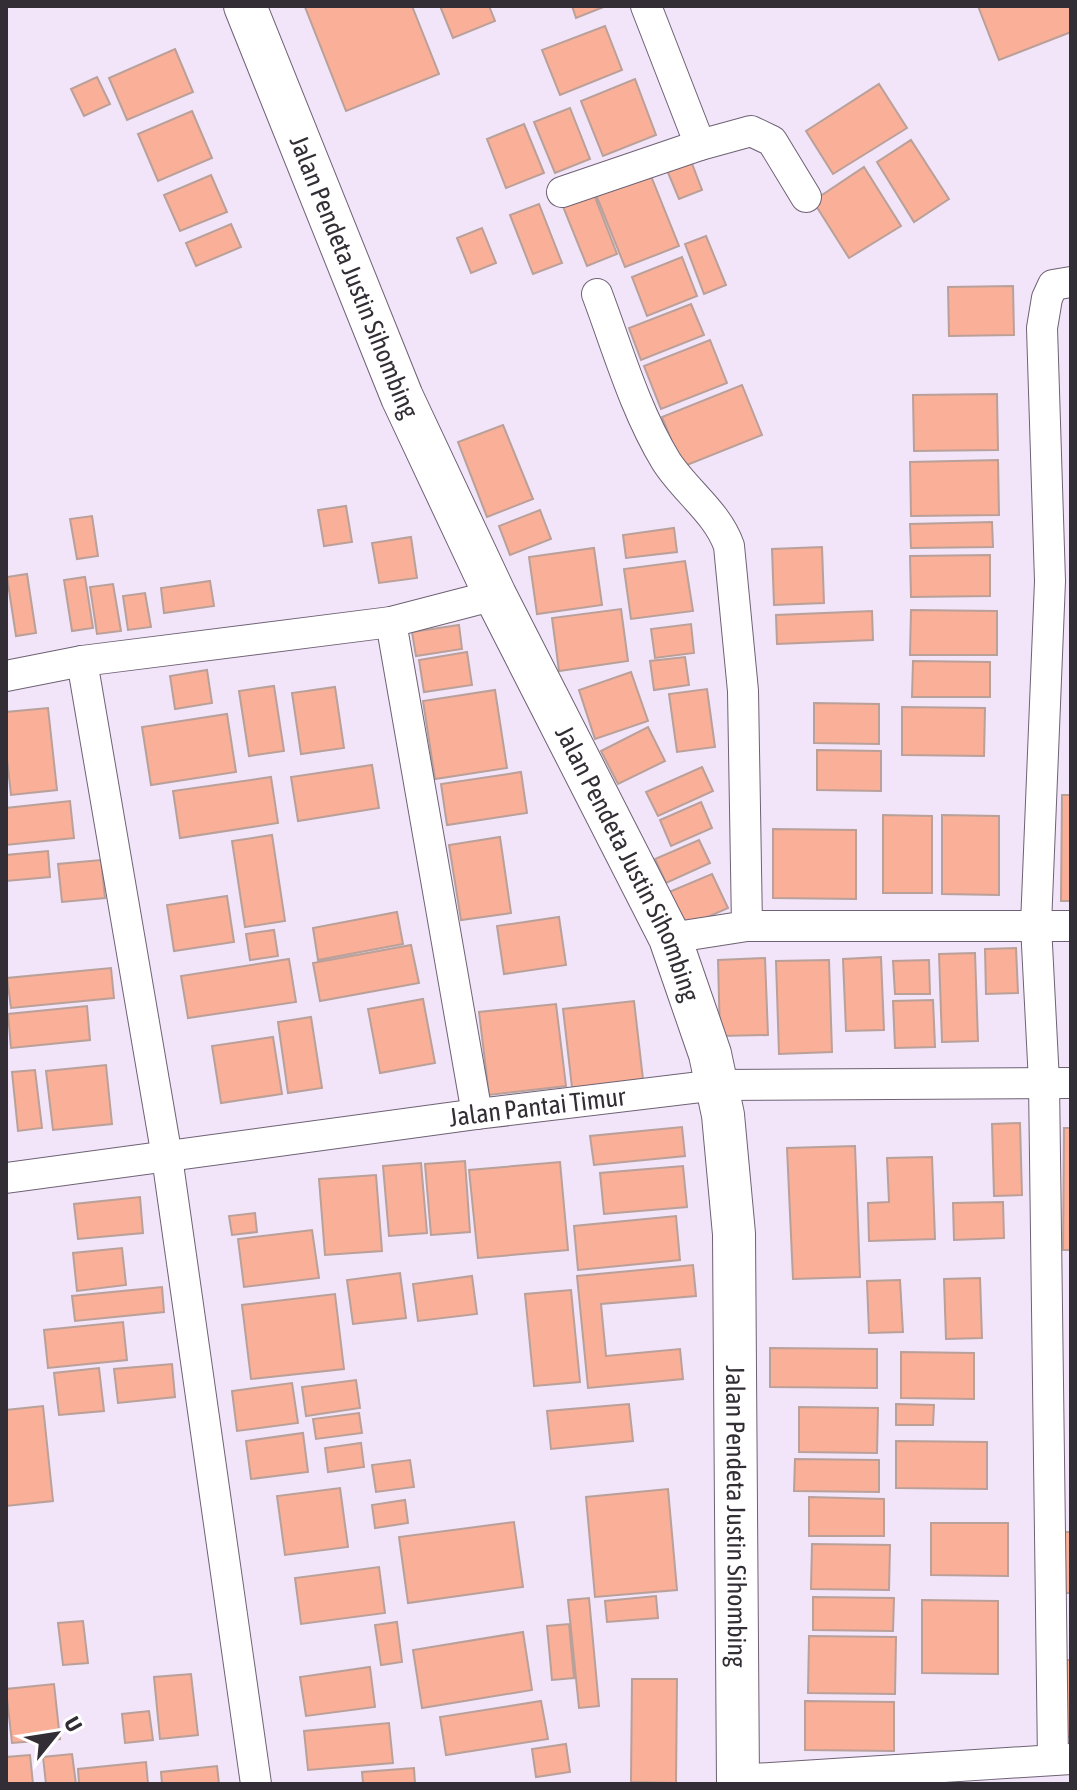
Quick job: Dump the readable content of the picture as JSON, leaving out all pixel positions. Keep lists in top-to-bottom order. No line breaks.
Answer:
{"streets":{"street":["Jalan Pendeta Justin Sihombing","Jalan Pantai Timur"]},"crossings":[["Jalan Pendeta Justin Sihombing","Jalan Pantai Timur"]],"north":"top right"}
